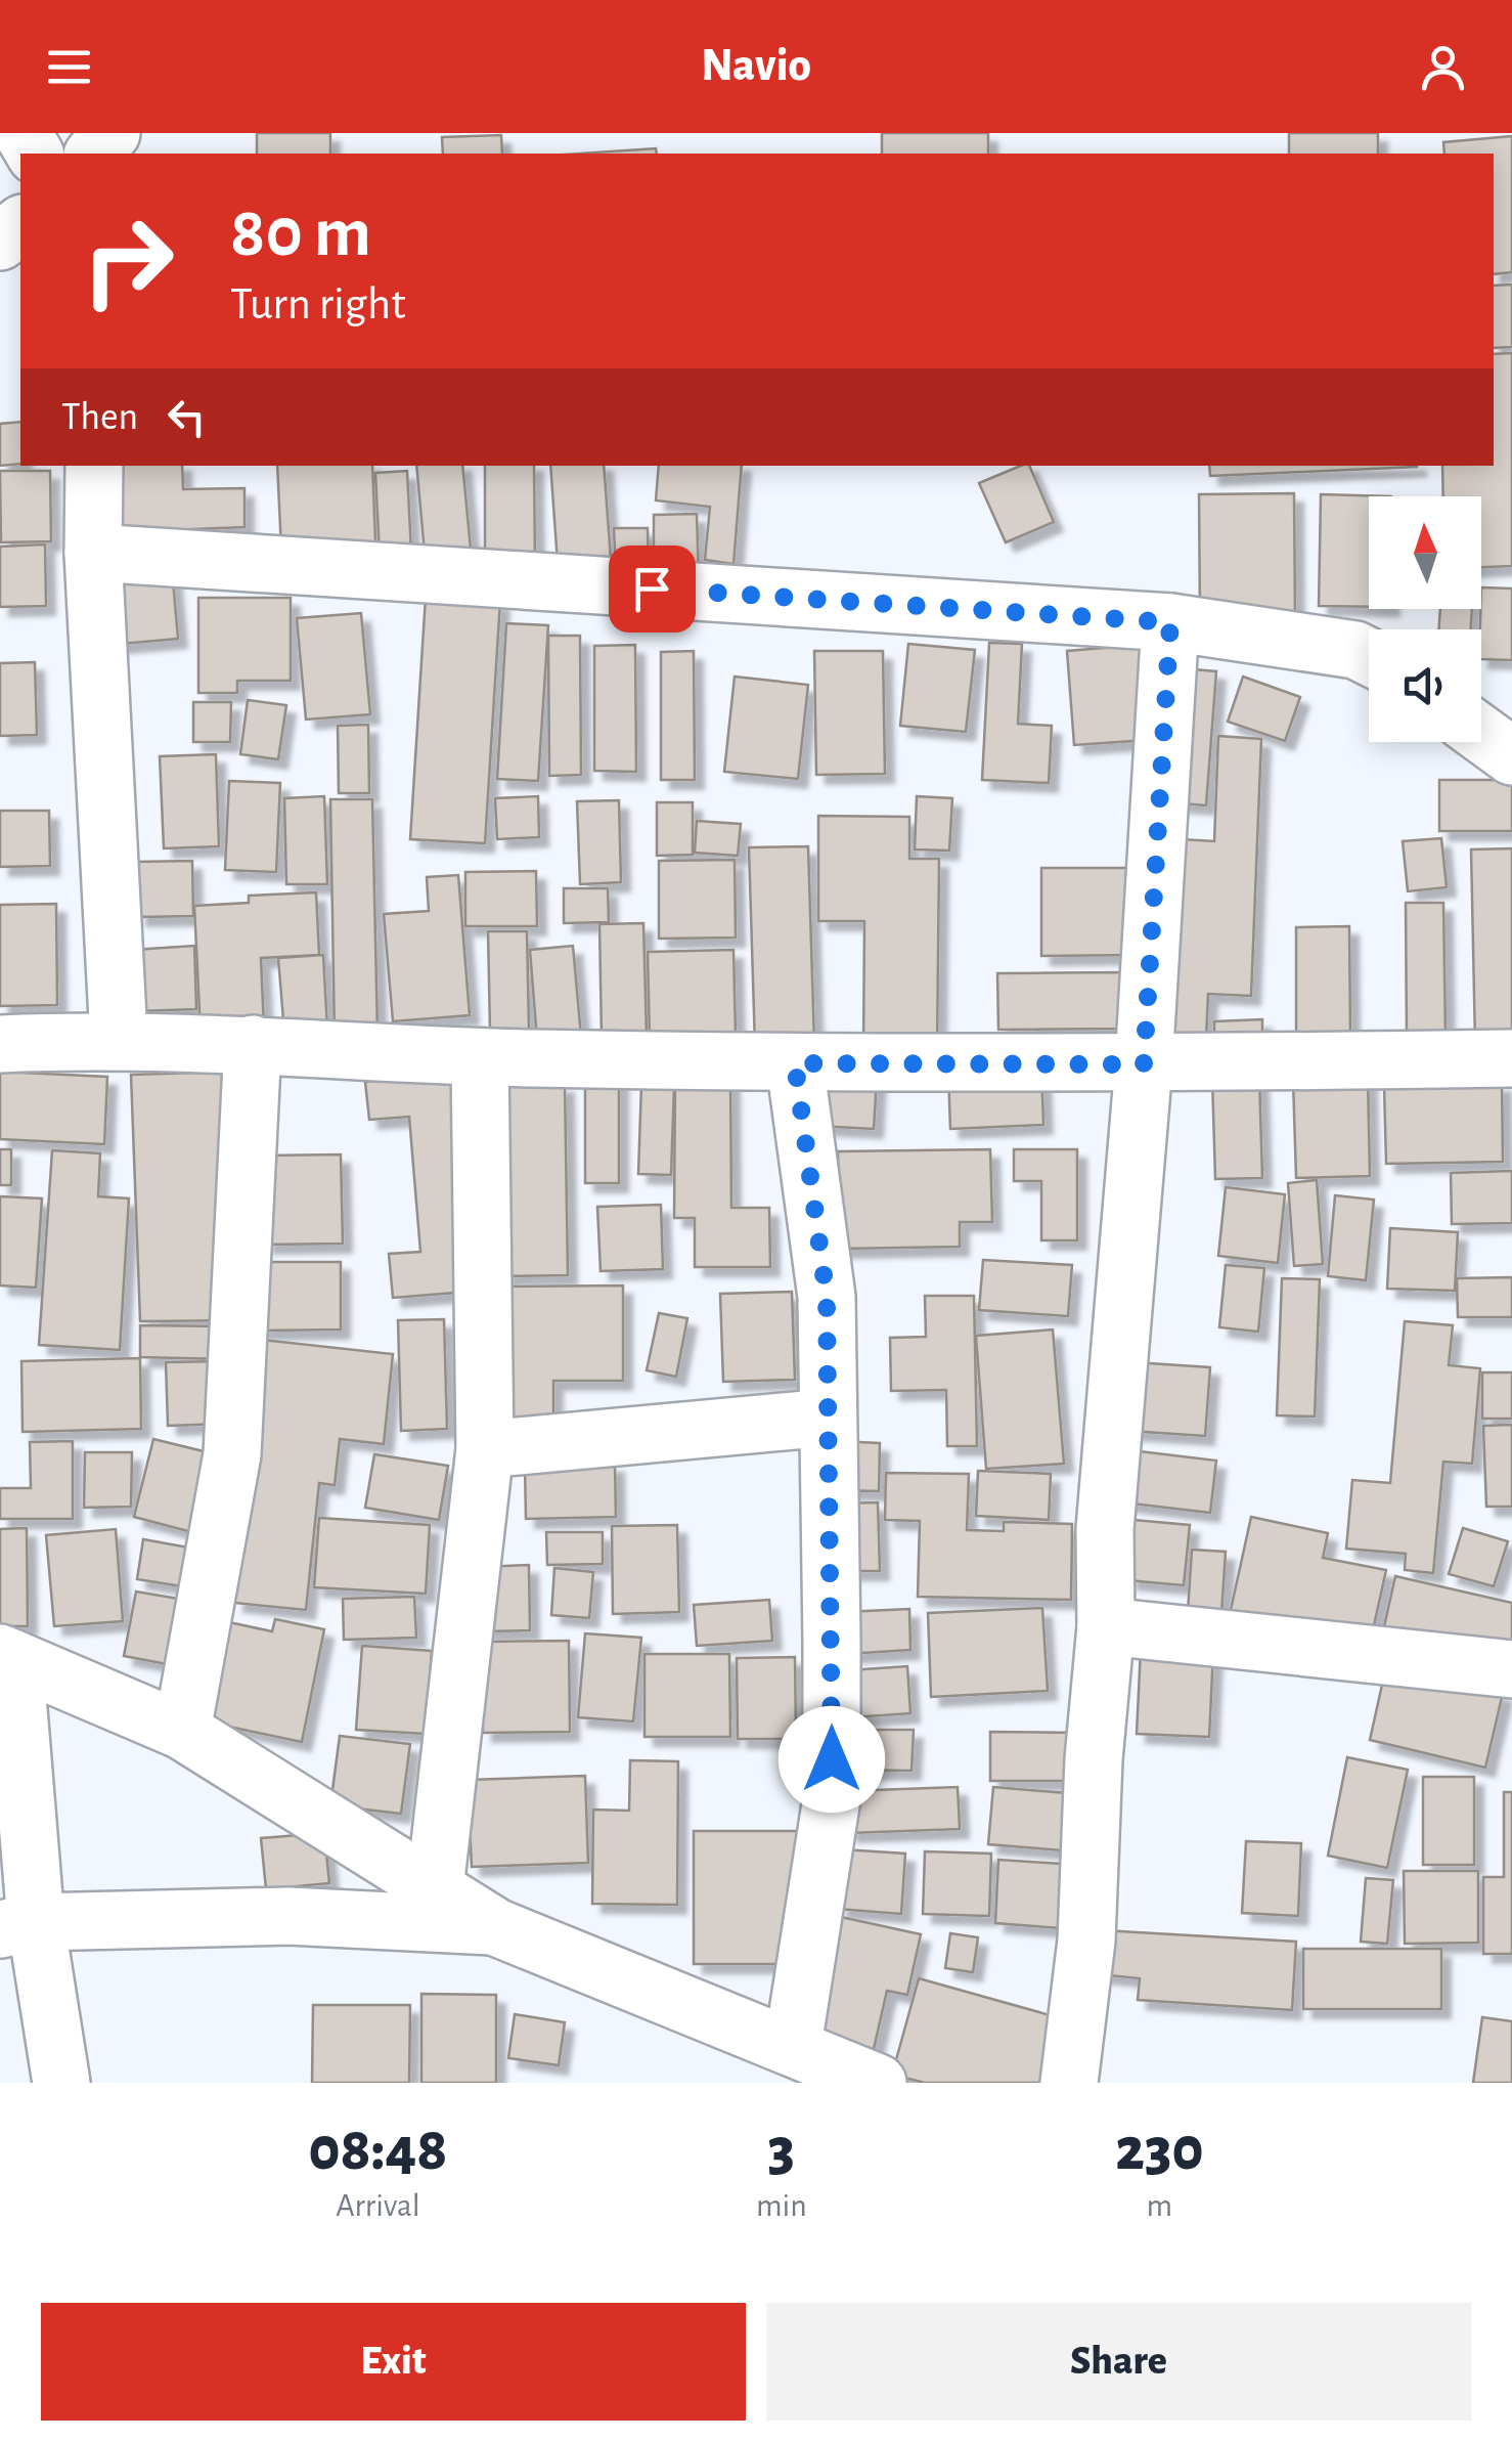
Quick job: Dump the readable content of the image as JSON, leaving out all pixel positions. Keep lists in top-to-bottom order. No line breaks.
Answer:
{"north":"top","page":{"header":"Navio","turn":["80 m","Turn right"],"then":"Then","eta":["08:48","Arrival","3","min","230","m"],"buttons":["Exit","Share"]}}
